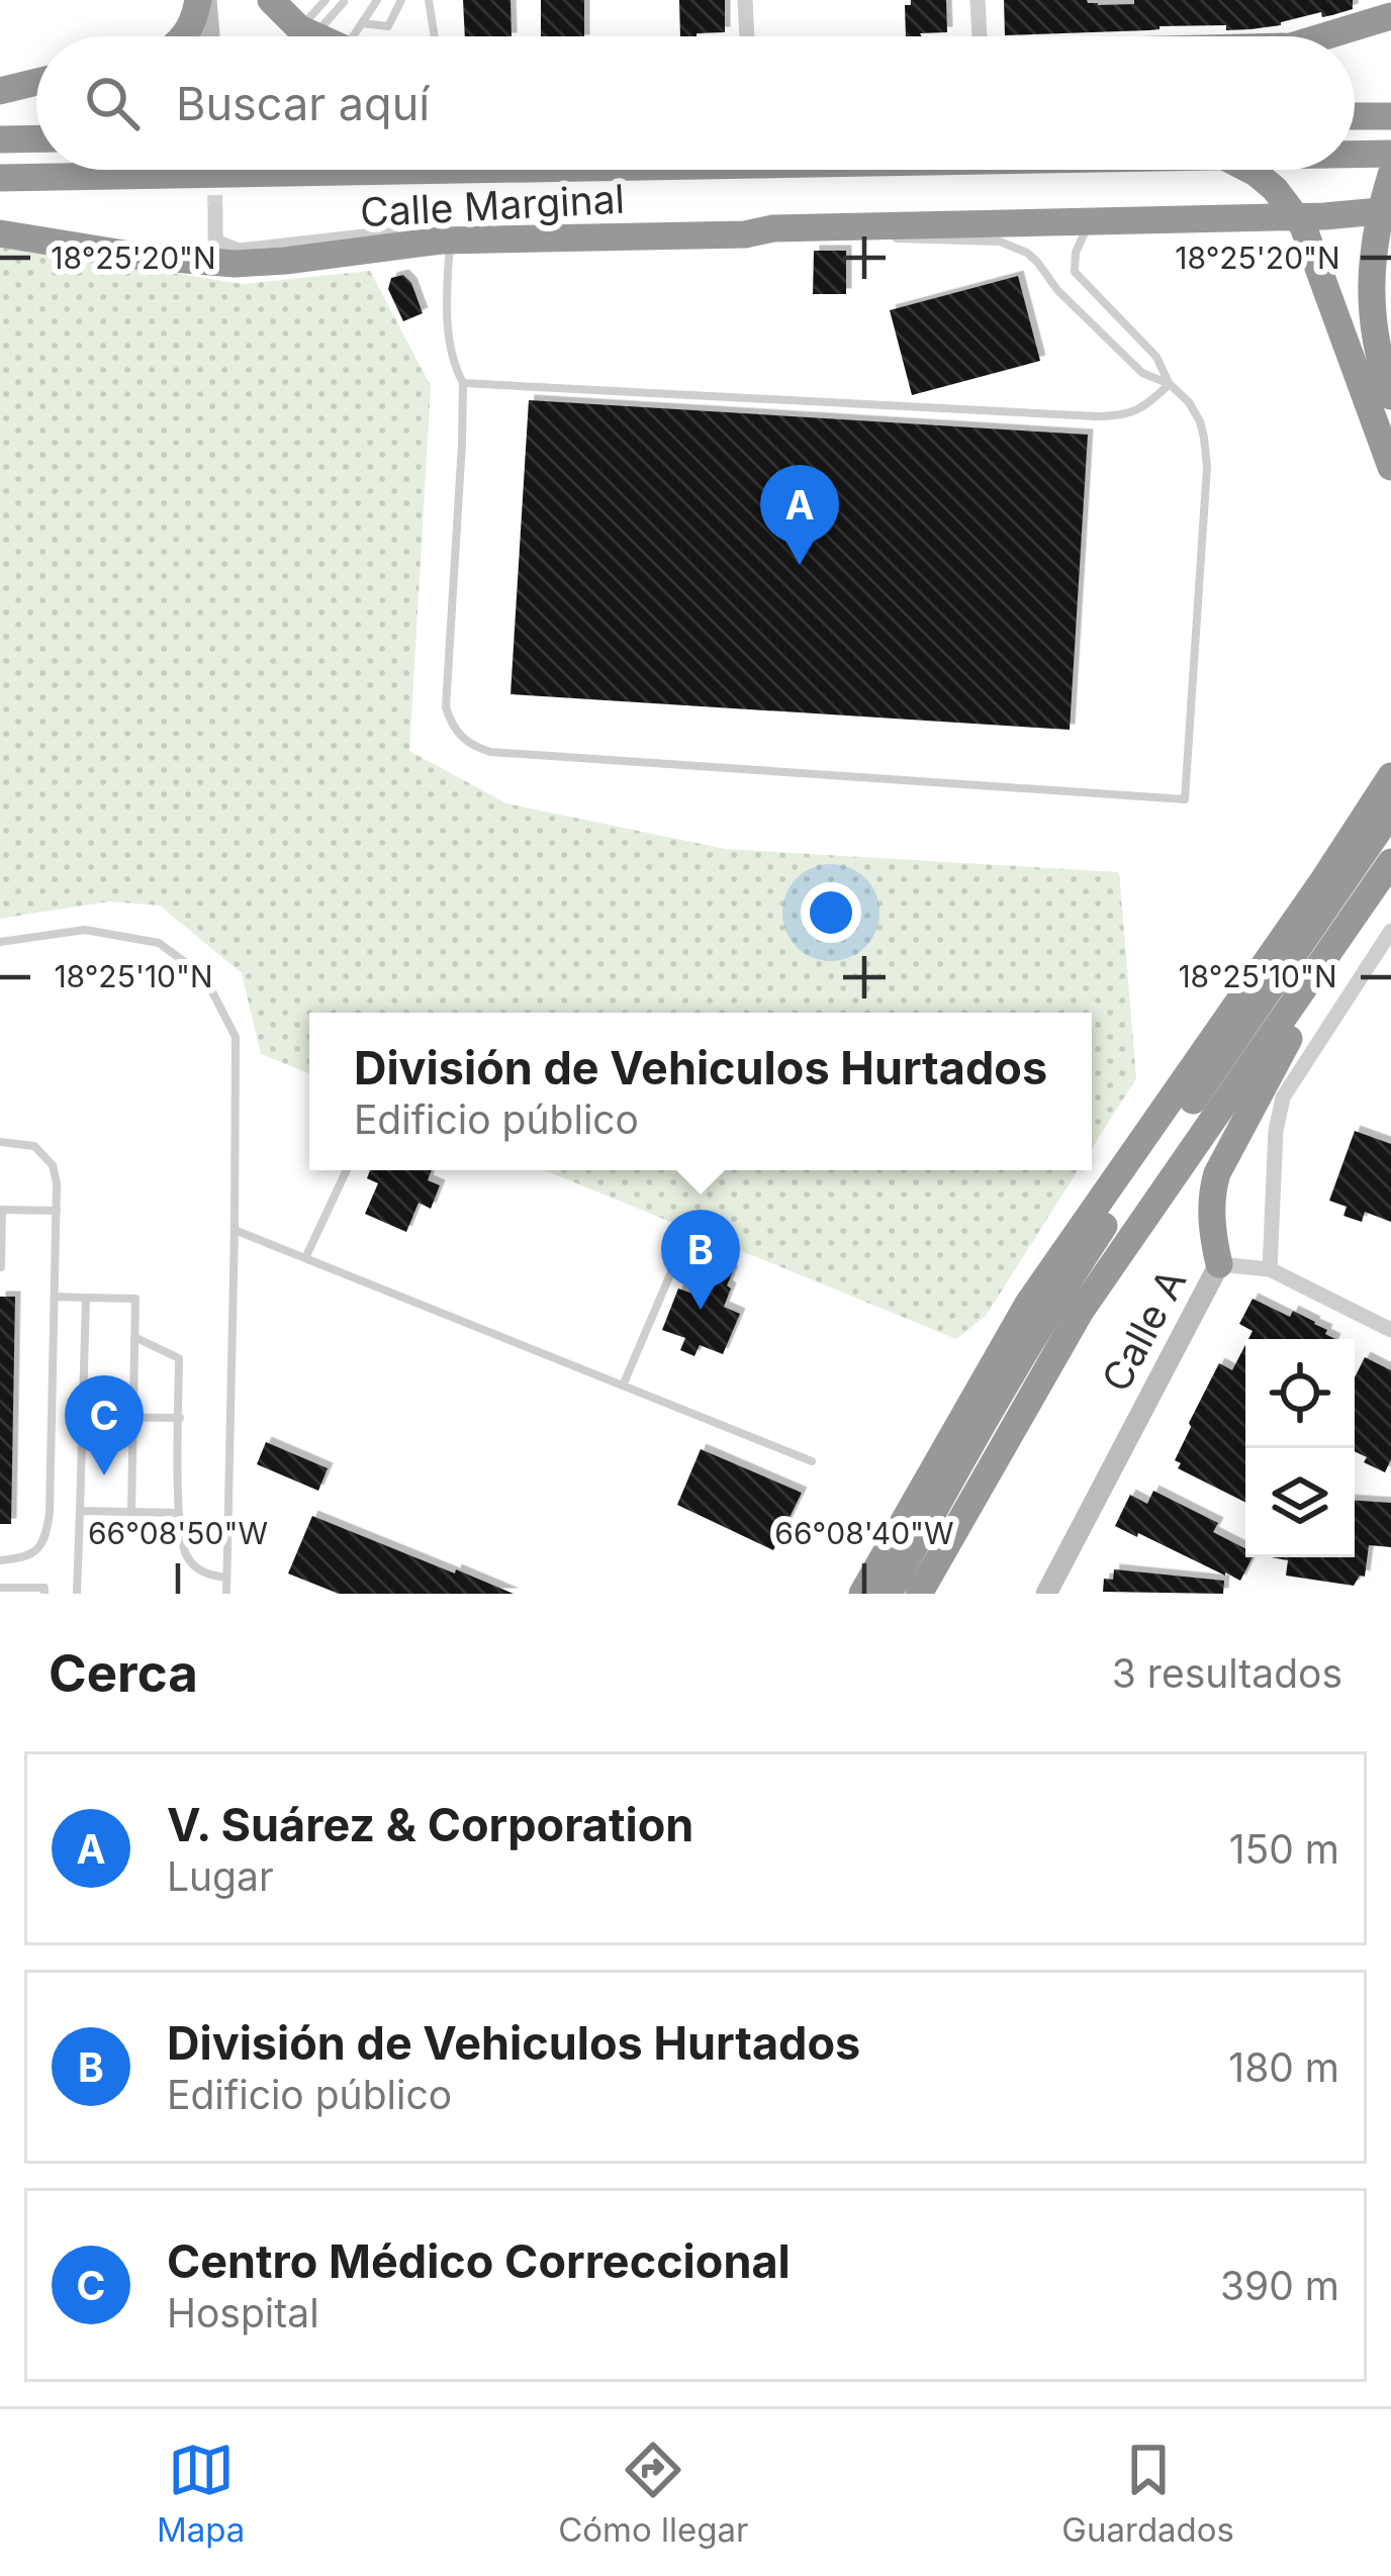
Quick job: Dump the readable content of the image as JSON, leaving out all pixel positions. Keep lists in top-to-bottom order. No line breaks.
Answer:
{"streets":{"highway":["Calle Marginal"],"street":["Calle A"]},"page":{"search":"Buscar aquí","pins":["A","B","C"],"popup":["División de Vehiculos Hurtados","Edificio público"],"heading":["Cerca","3 resultados"],"list":[{"mark":"A","name":"V. Suárez & Corporation","note":"Lugar","value":"150 m"},{"mark":"B","name":"División de Vehiculos Hurtados","note":"Edificio público","value":"180 m"},{"mark":"C","name":"Centro Médico Correccional","note":"Hospital","value":"390 m"}],"nav":["Mapa","Cómo llegar","Guardados"]},"coordinates":["18°25'20\"N","18°25'10\"N","66°08'50\"W","66°08'40\"W"]}
